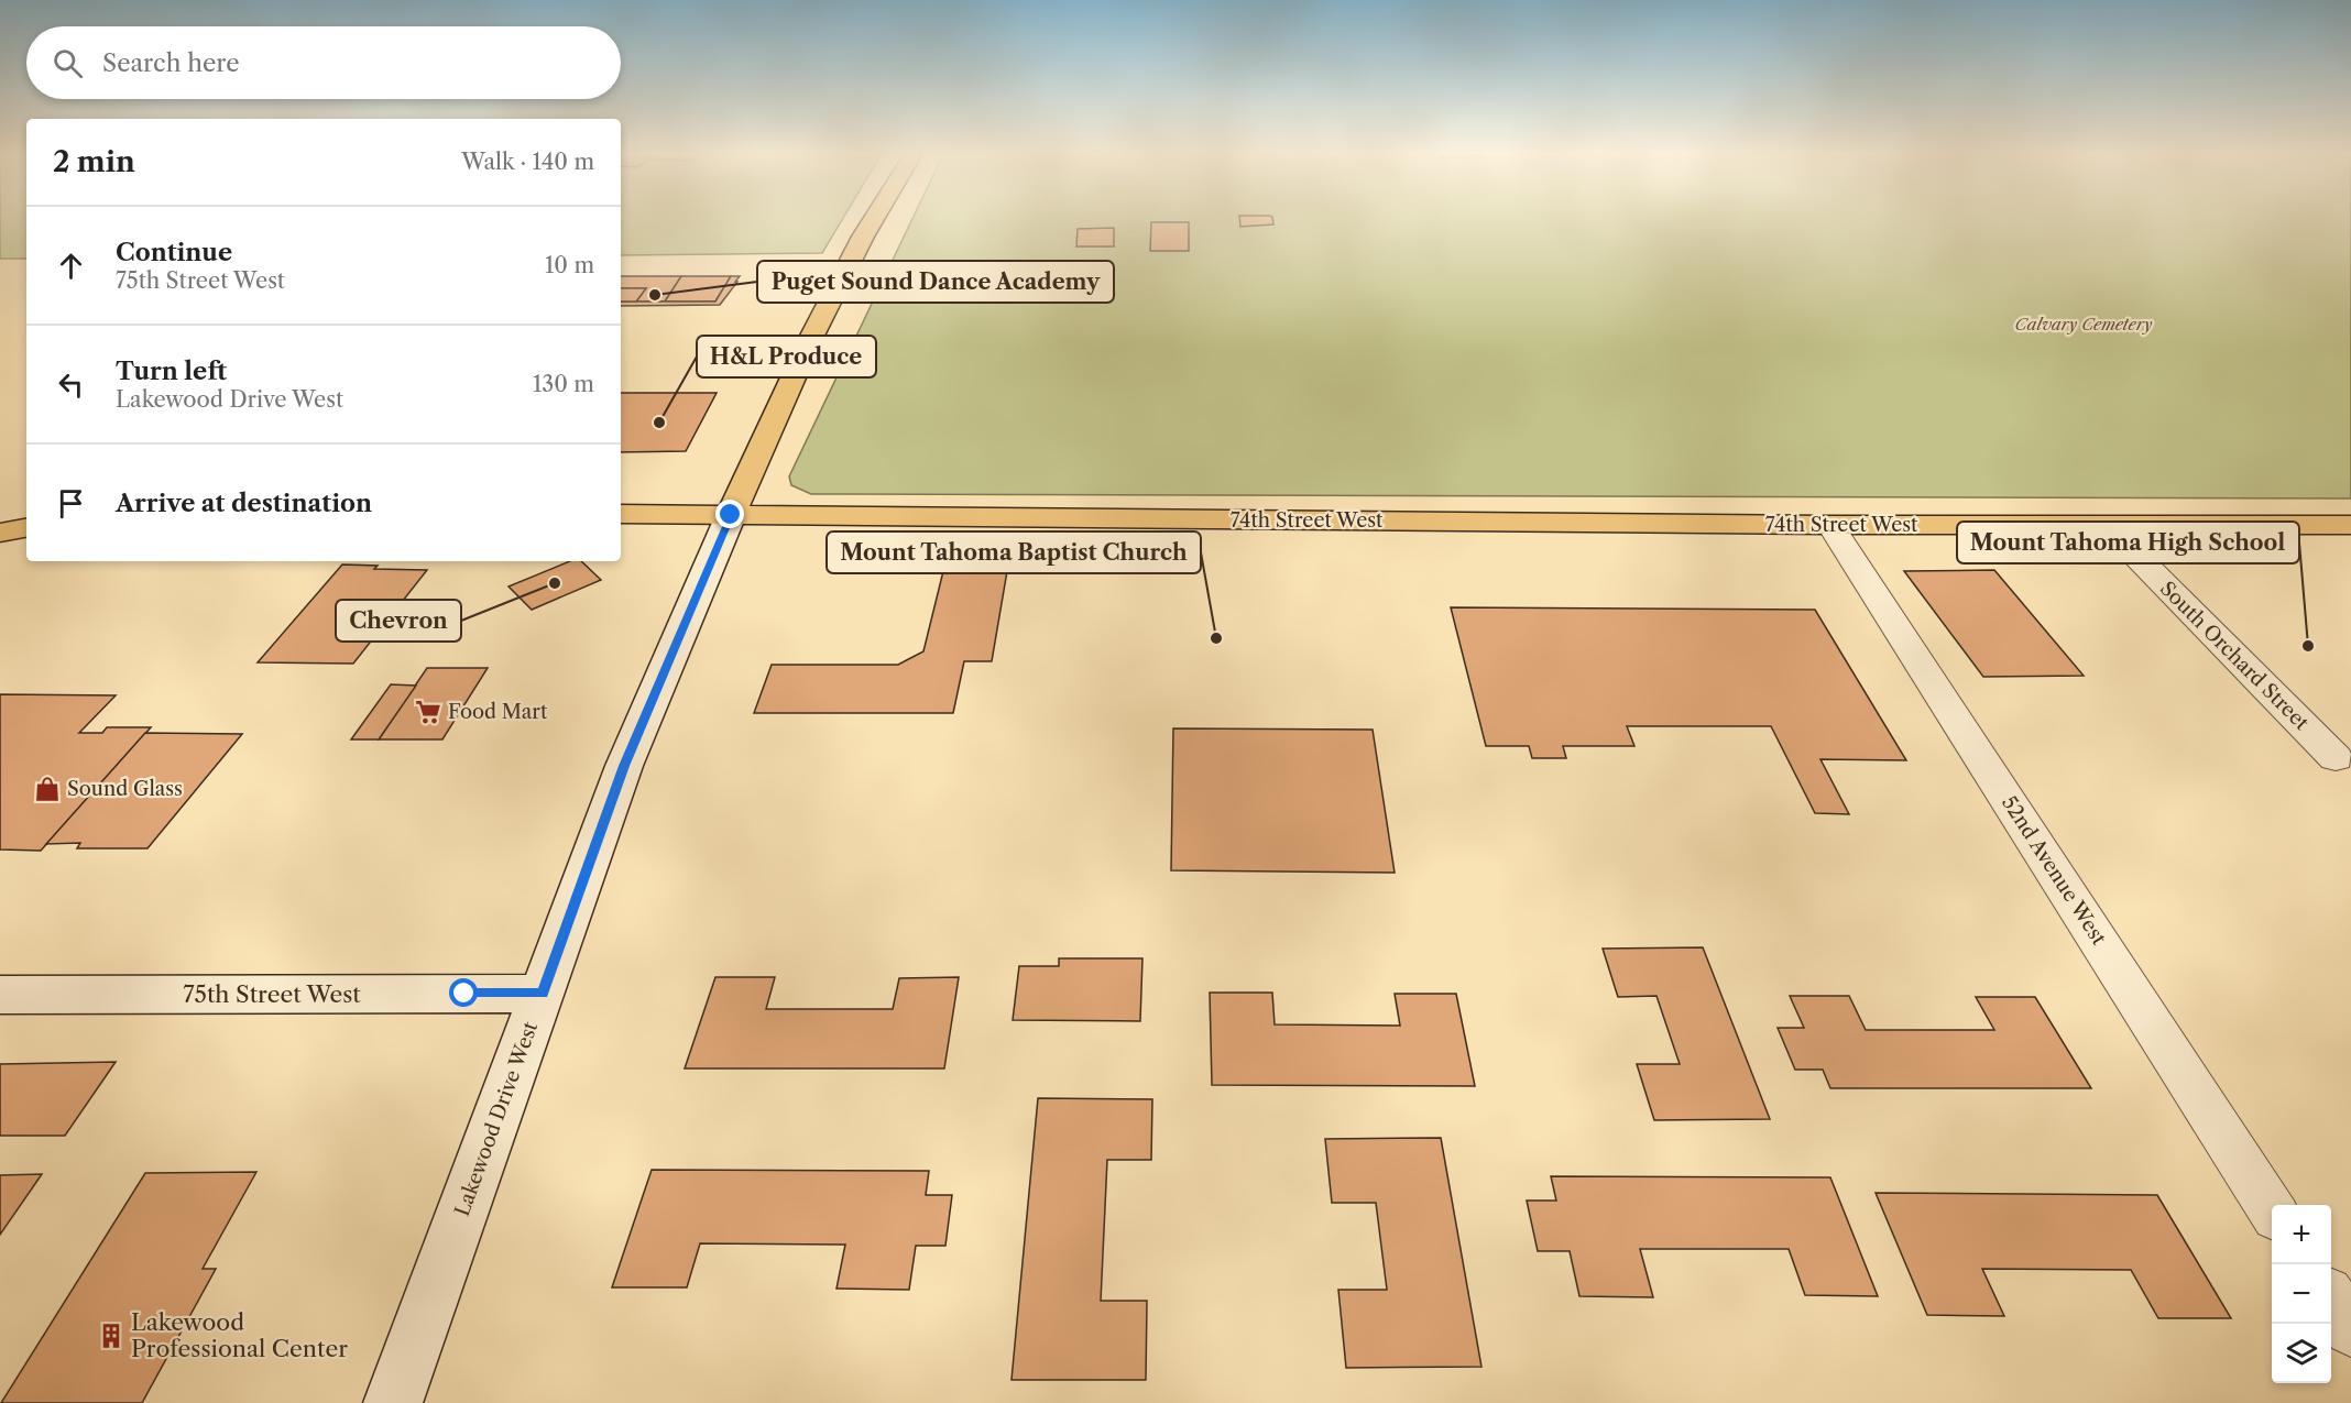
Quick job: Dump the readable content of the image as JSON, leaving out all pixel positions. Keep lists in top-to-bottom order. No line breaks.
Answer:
{"streets":{"main road":["74th Street West","75th Street West","Lakewood Drive West"],"street":["South Orchard Street","52nd Avenue West"]},"crossings":[["74th Street West","South Orchard Street"],["74th Street West","52nd Avenue West"],["74th Street West","Lakewood Drive West"],["75th Street West","Lakewood Drive West"]],"parks":["Calvary Cemetery"],"places":{"other":["Puget Sound Dance Academy","H&L Produce","Chevron","Mount Tahoma Baptist Church","Mount Tahoma High School"],"supermarket":["Food Mart"],"shop":["Sound Glass"],"building":["Lakewood Professional Center"]},"page":{"search":"Search here","heading":["2 min","Walk · 140 m"],"list":[["Continue","75th Street West","10 m"],["Turn left","Lakewood Drive West","130 m"],"Arrive at destination"],"map_buttons":["+","−"]}}
